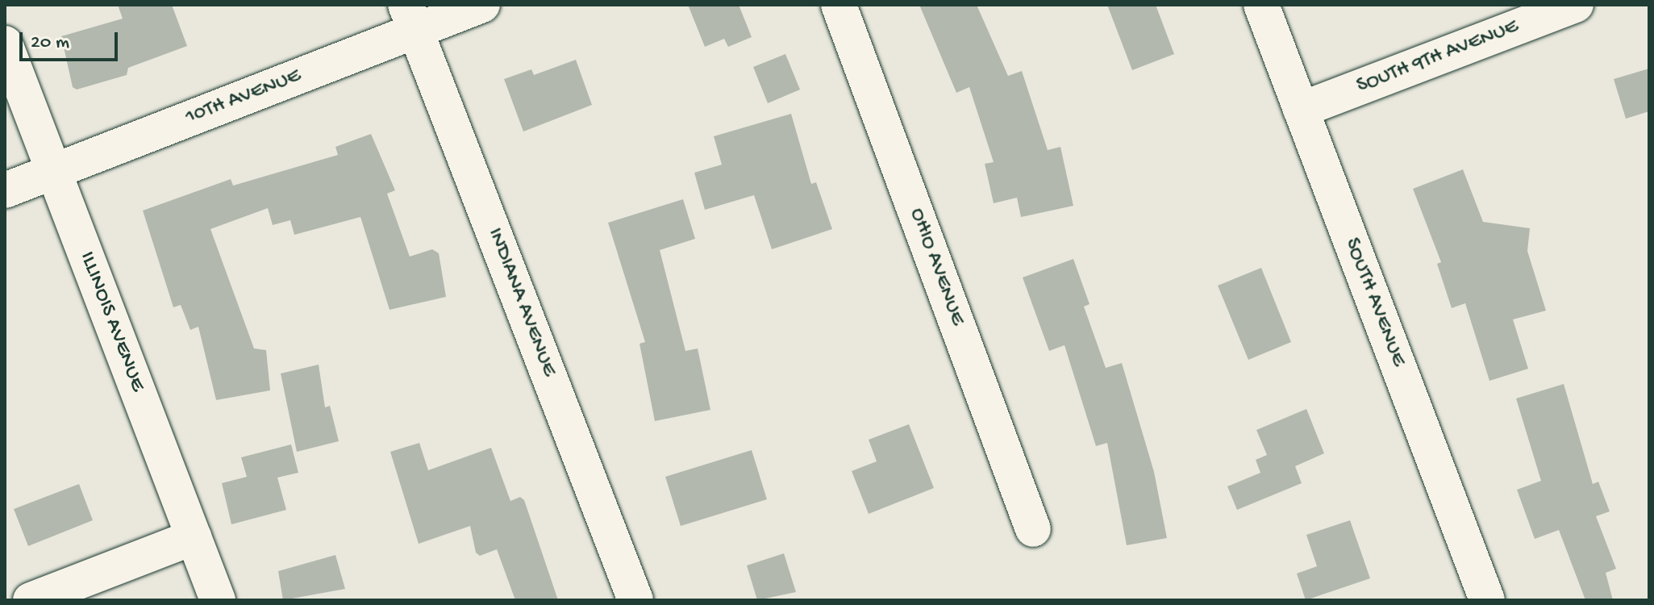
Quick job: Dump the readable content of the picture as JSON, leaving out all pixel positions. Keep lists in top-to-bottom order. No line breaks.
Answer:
{"streets":{"street":["SOUTH 9TH AVENUE","10TH AVENUE","OHIO AVENUE","INDIANA AVENUE","SOUTH AVENUE","ILLINOIS AVENUE"]},"crossings":[["SOUTH 9TH AVENUE","SOUTH AVENUE"],["10TH AVENUE","INDIANA AVENUE"],["10TH AVENUE","ILLINOIS AVENUE"]],"scale_bar":"20 m"}
